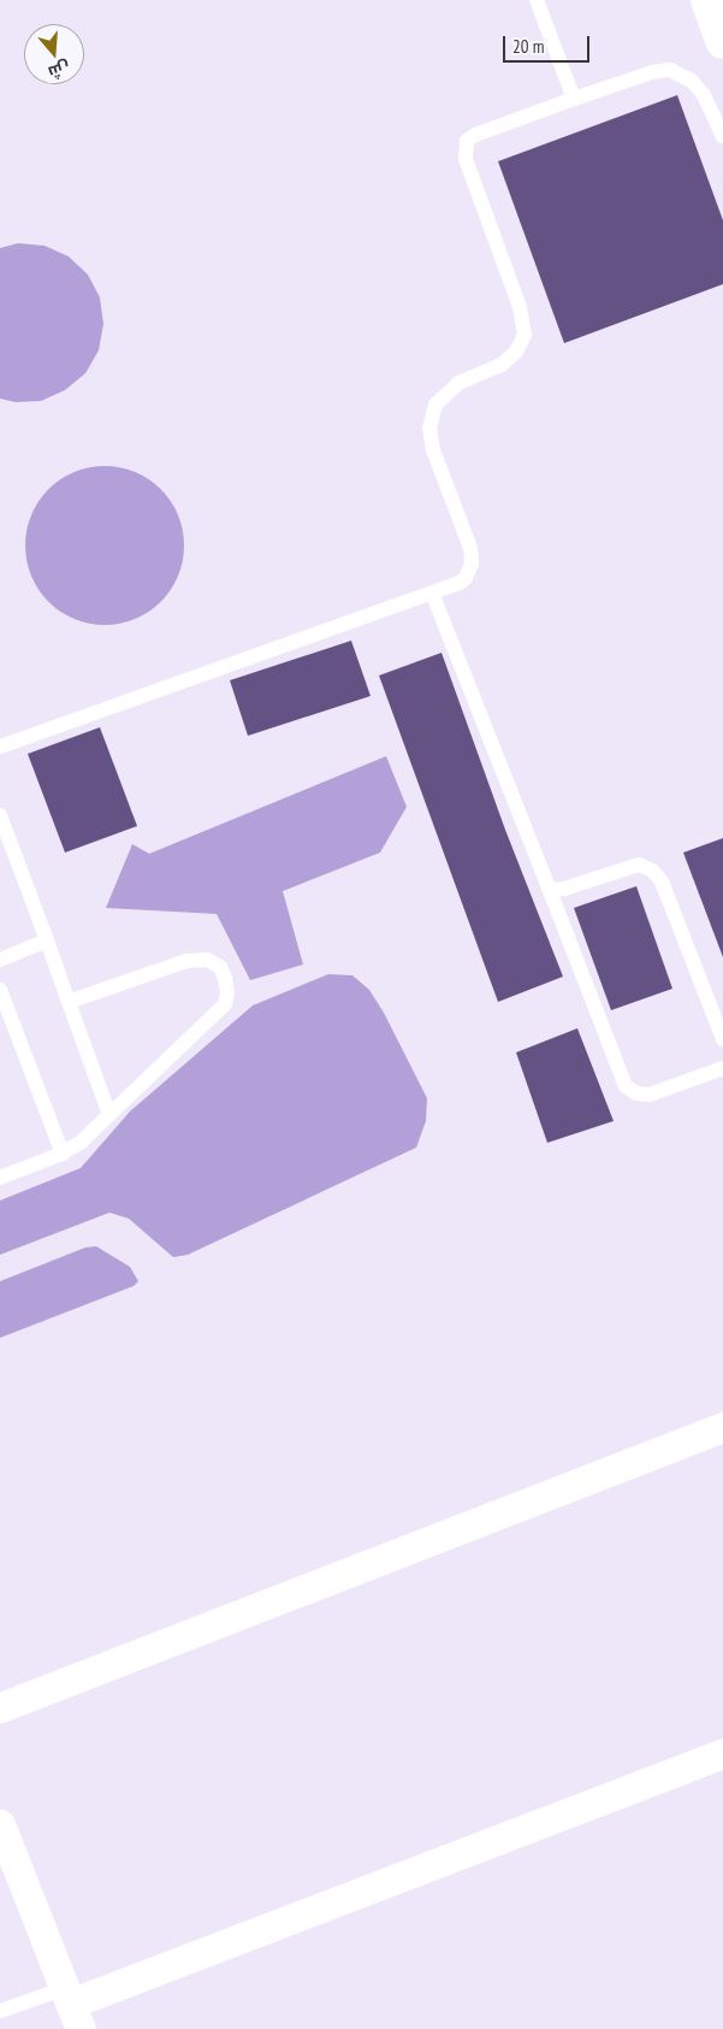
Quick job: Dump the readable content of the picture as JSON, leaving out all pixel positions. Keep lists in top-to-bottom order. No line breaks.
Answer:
{"scale_bar":"20 m","north":"bottom"}
